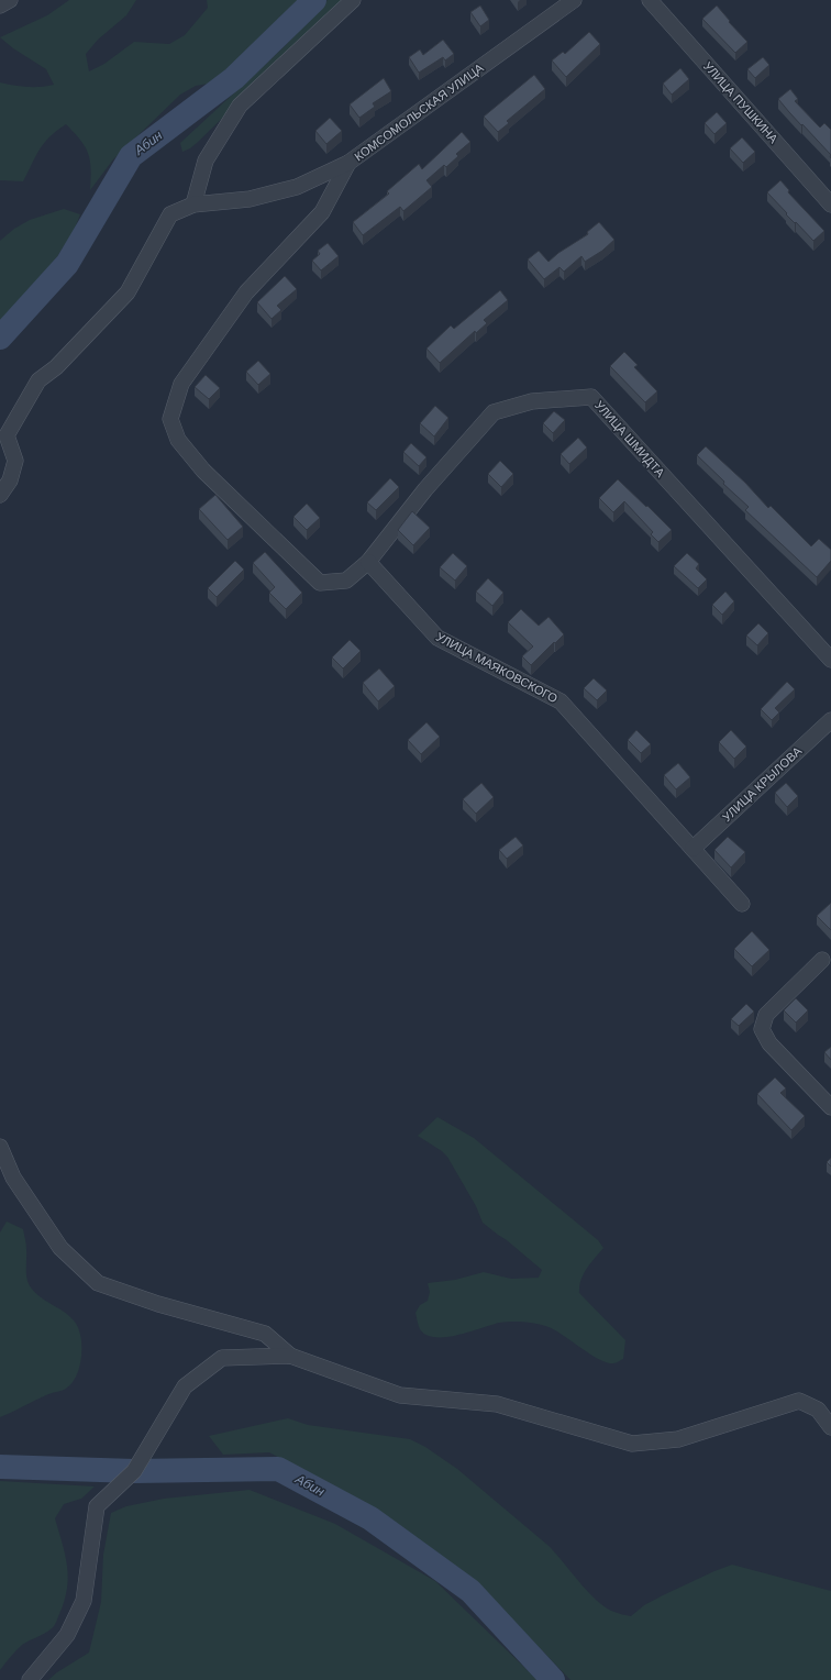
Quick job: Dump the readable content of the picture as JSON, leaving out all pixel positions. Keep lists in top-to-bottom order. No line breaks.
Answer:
{"streets":{"street":["УЛИЦА ПУШКИНА","КОМСОМОЛЬСКАЯ УЛИЦА","УЛИЦА ШМИДТА","УЛИЦА МАЯКОВСКОГО","УЛИЦА КРЫЛОВА"]},"crossings":[["КОМСОМОЛЬСКАЯ УЛИЦА","УЛИЦА ШМИДТА"],["КОМСОМОЛЬСКАЯ УЛИЦА","УЛИЦА МАЯКОВСКОГО"],["УЛИЦА ШМИДТА","УЛИЦА МАЯКОВСКОГО"],["УЛИЦА МАЯКОВСКОГО","УЛИЦА КРЫЛОВА"]],"water":["Абин"]}
